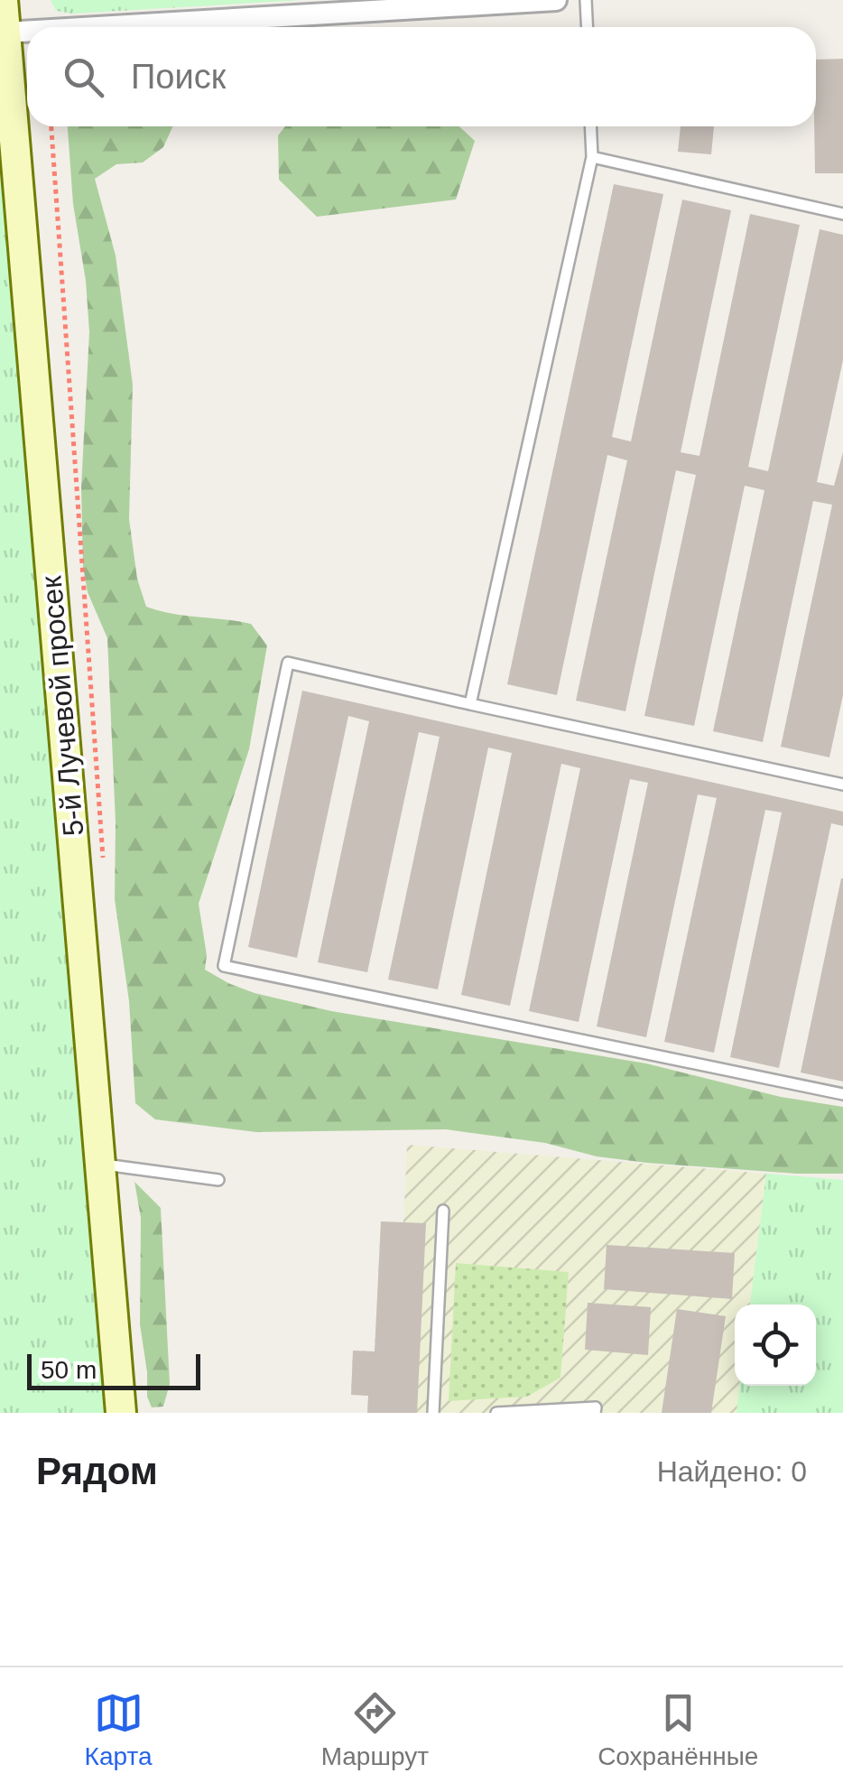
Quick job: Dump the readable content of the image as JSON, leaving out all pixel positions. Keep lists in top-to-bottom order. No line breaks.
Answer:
{"streets":{"street":["5-й Лучевой просек"]},"scale_bar":"50 m","page":{"search":"Поиск","scale":"50 m","heading":["Рядом","Найдено: 0"],"nav":["Карта","Маршрут","Сохранённые"]}}
